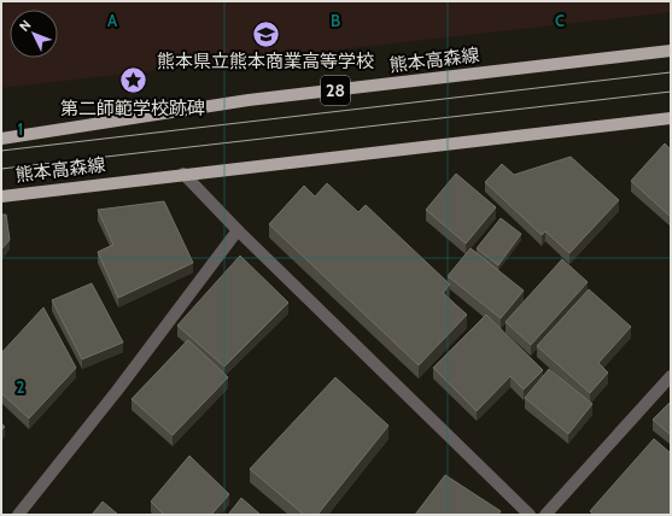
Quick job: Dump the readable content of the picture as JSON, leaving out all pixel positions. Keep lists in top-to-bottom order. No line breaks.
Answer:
{"streets":{"main road":["熊本高森線","28"]},"places":{"school or university":["熊本県立熊本商業高等学校"],"place":["第二師範学校跡碑"]},"north":"top left","grid":{"columns":["A","B","C"],"rows":["1","2"]}}
